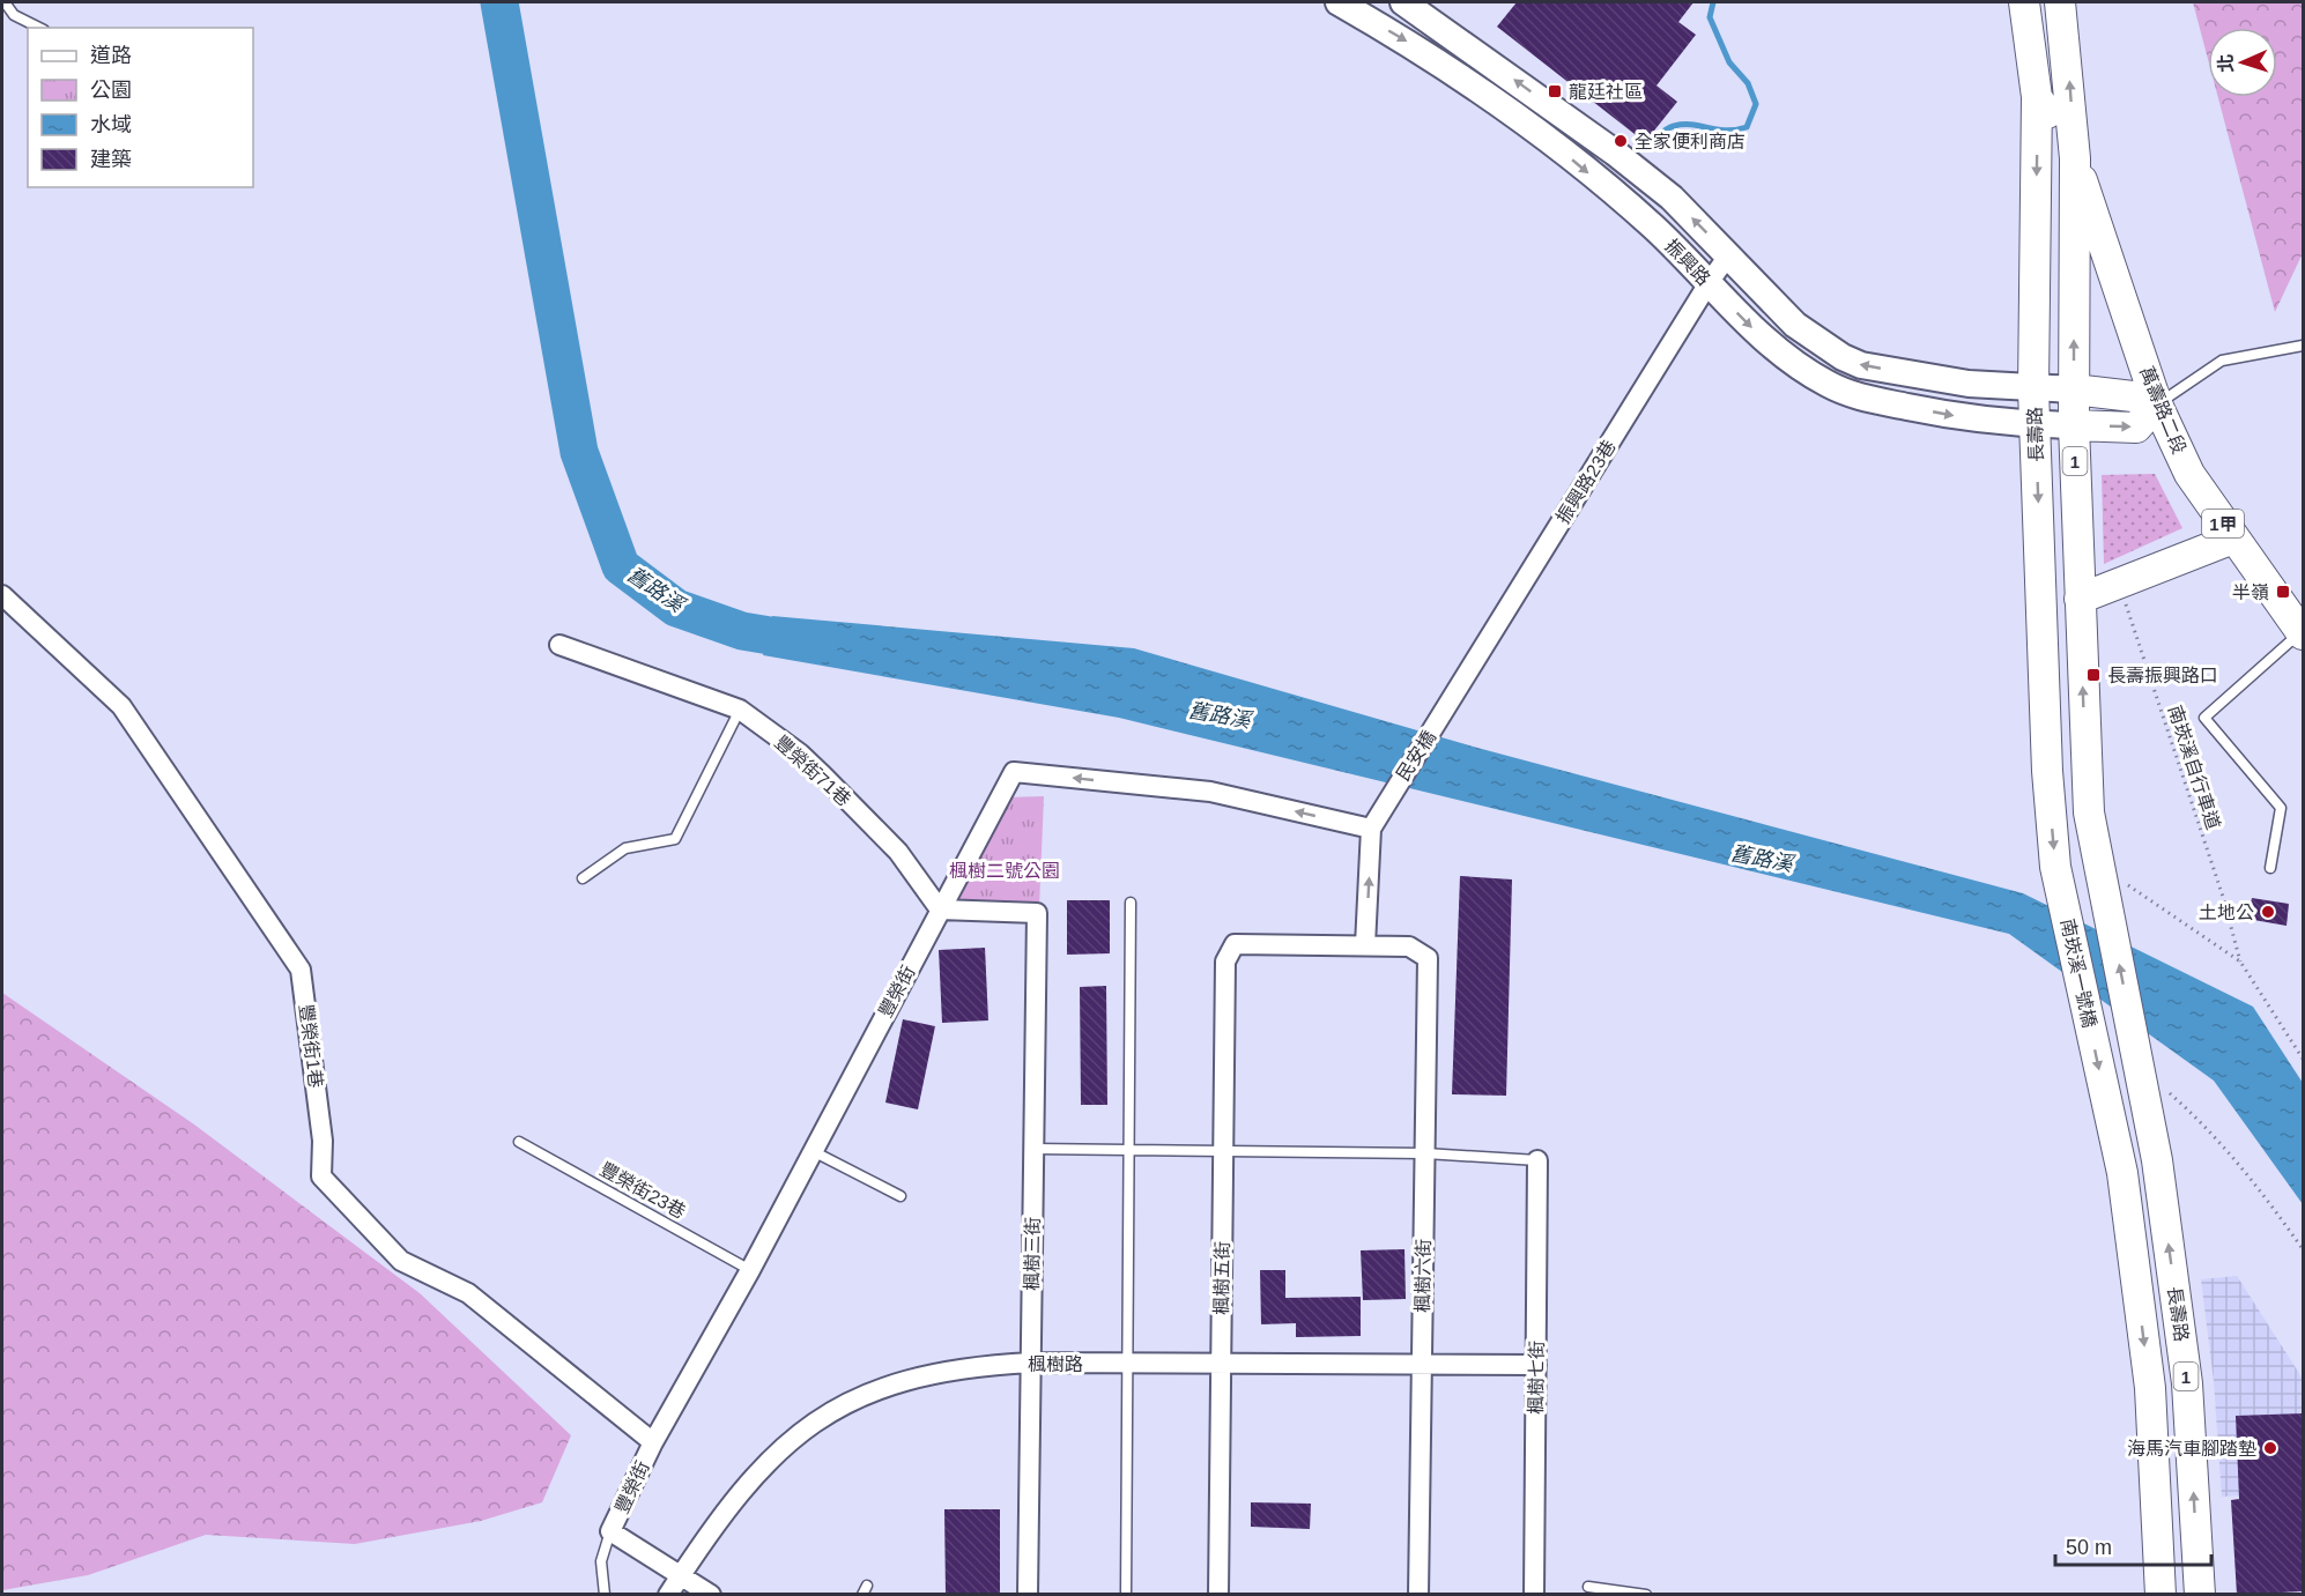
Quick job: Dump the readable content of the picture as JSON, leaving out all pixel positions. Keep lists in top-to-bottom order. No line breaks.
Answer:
{"streets":{"main road":["萬壽路二段","長壽路","1","1甲","南崁溪一號橋"],"street":["振興路","振興路23巷","民安橋","豐榮街71巷","豐榮街","豐榮街1巷","楓樹三街","楓樹六街","楓樹五街","楓樹路","楓樹七街"],"lane":["豐榮街23巷"],"path":["南崁溪自行車道"]},"crossings":[["振興路","長壽路"],["振興路","振興路23巷"],["萬壽路二段","長壽路"],["長壽路","南崁溪一號橋"],["振興路23巷","民安橋"],["民安橋","豐榮街"],["豐榮街71巷","豐榮街"],["豐榮街71巷","楓樹三街"],["豐榮街","豐榮街1巷"],["豐榮街","豐榮街23巷"],["豐榮街","楓樹三街"],["楓樹三街","楓樹路"],["楓樹六街","楓樹五街"],["楓樹六街","楓樹路"],["楓樹五街","楓樹路"],["楓樹路","楓樹七街"]],"one_way":["南崁溪一號橋","豐榮街"],"water":["舊路溪"],"parks":["楓樹二號公園"],"places":{"transit":["龍廷社區","半嶺","長壽振興路口"],"other":["全家便利商店","土地公","海馬汽車腳踏墊"]},"legend":["道路","公園","水域","建築"],"scale_bar":"50 m","north":"left"}
